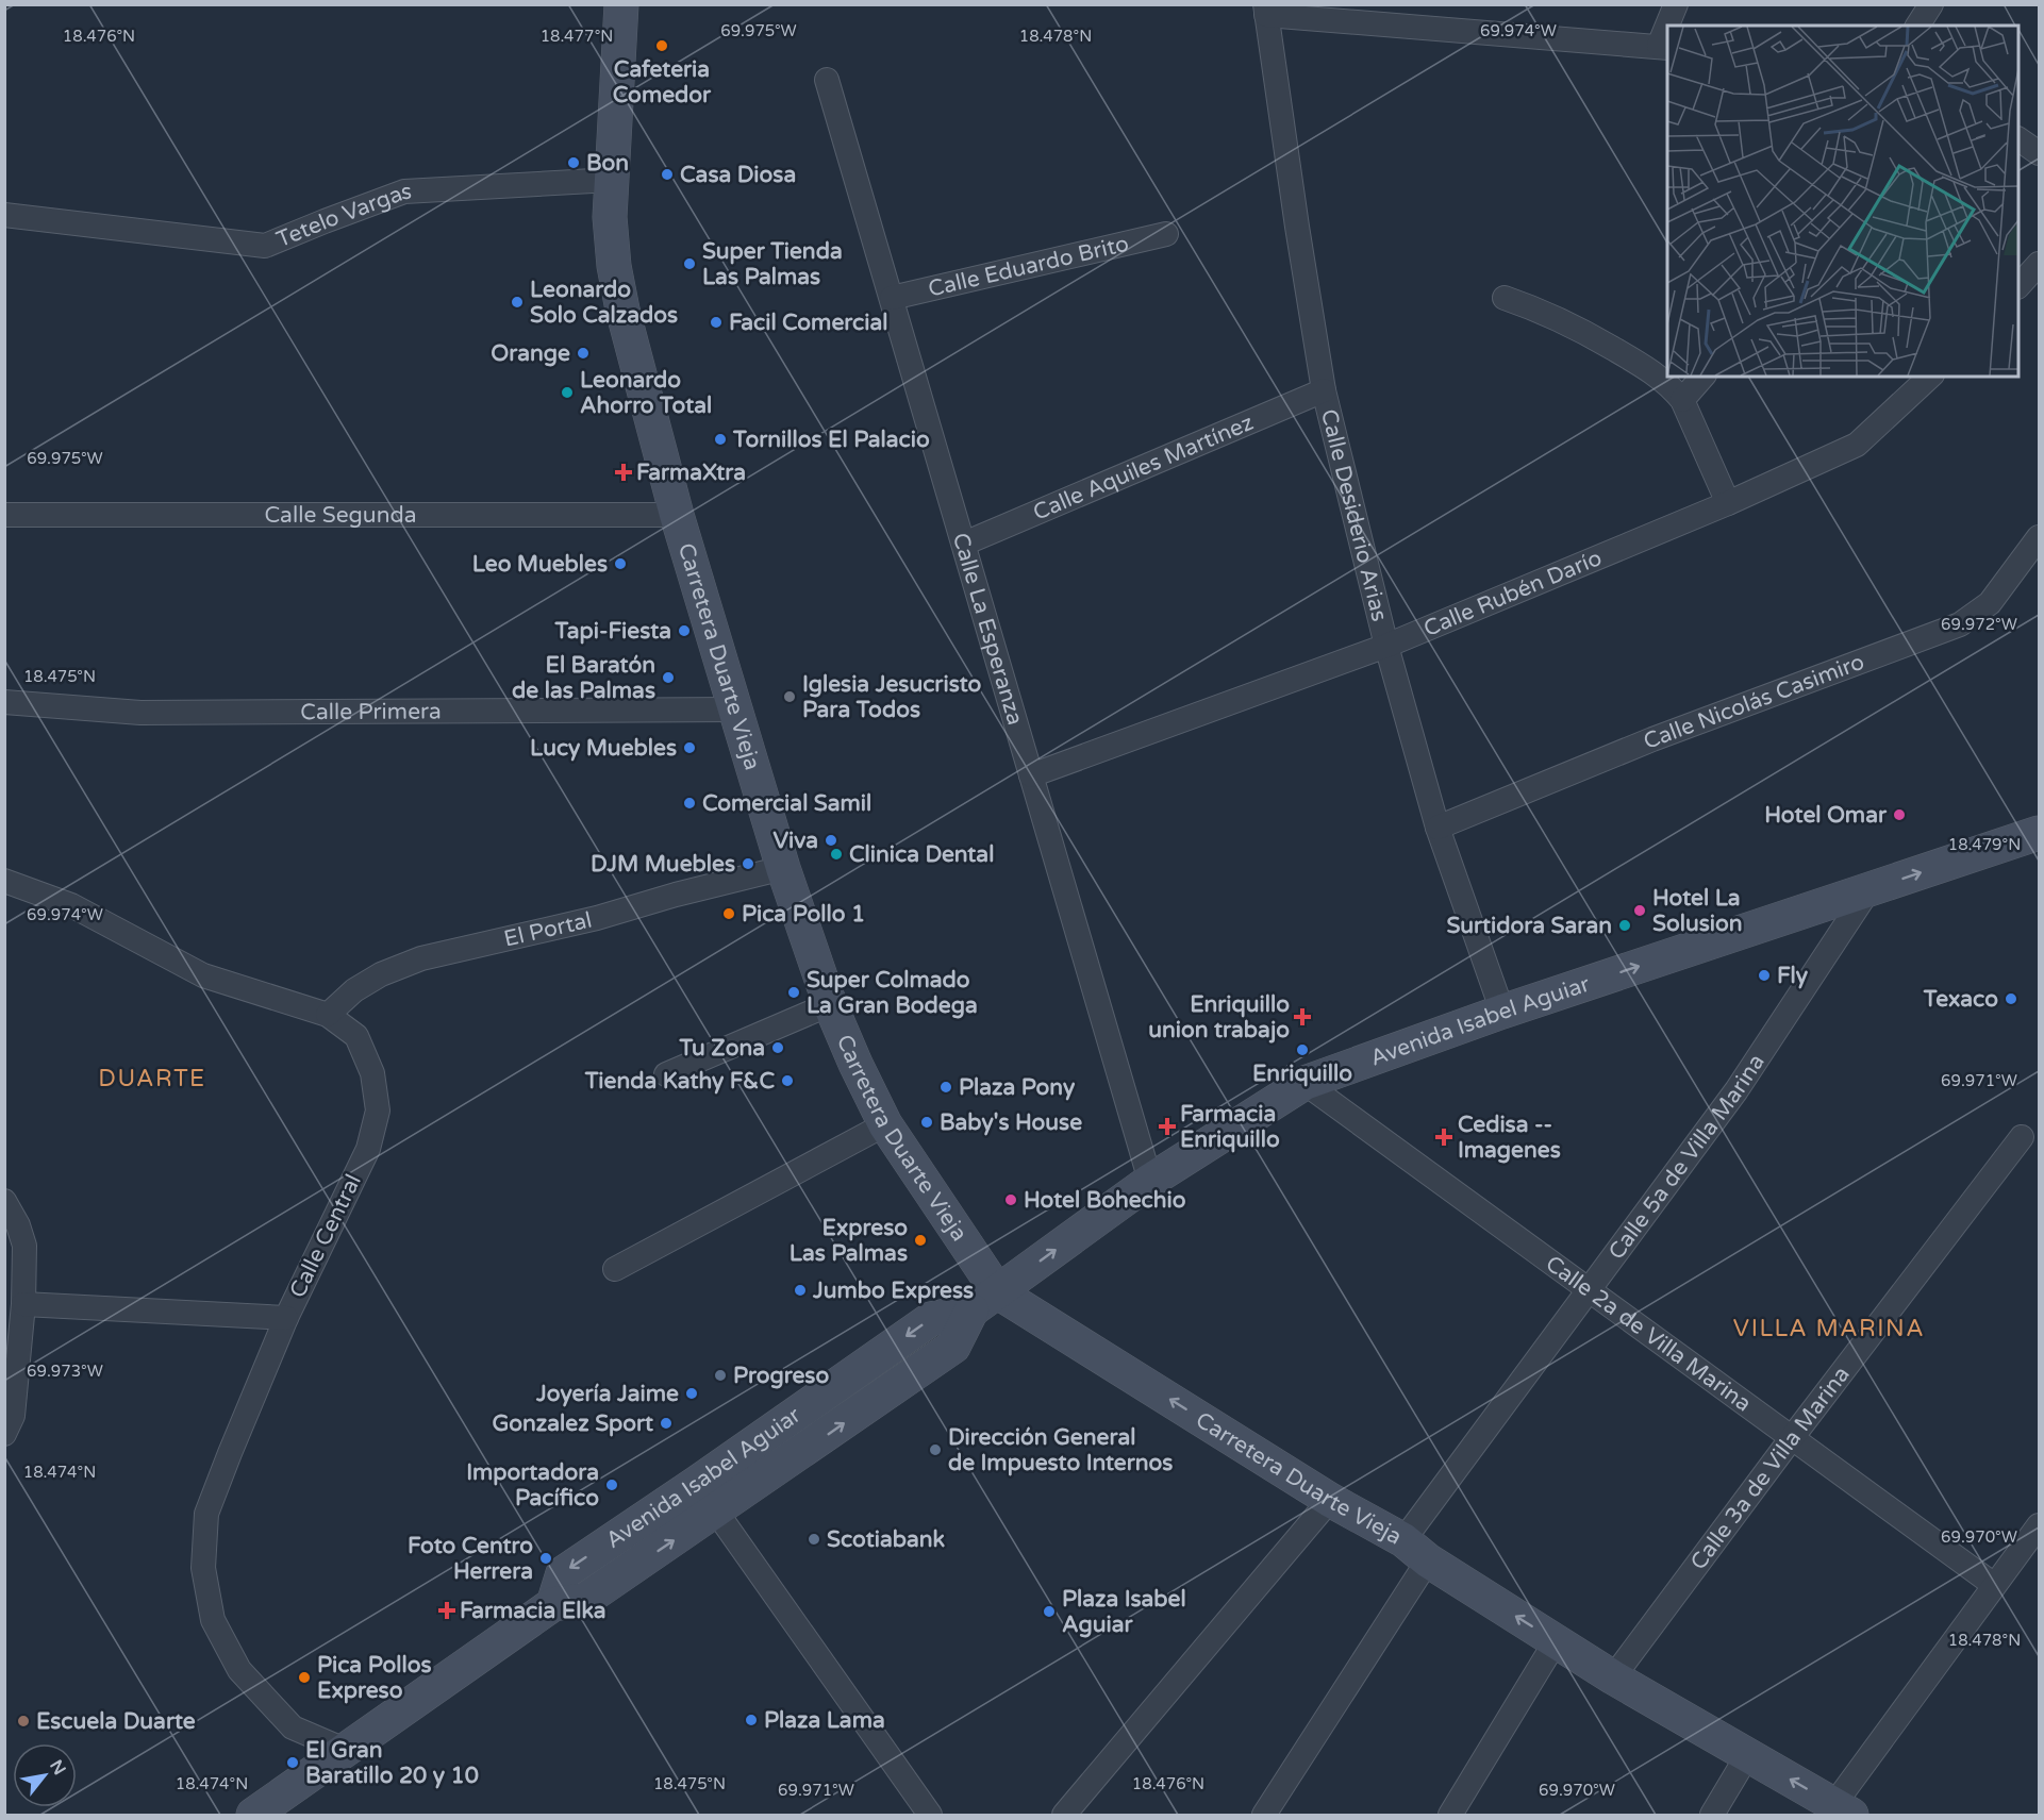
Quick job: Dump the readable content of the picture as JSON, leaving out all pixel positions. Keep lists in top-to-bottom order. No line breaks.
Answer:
{"streets":{"main road":["Carretera Duarte Vieja","Avenida Isabel Aguiar"],"street":["Tetelo Vargas","Calle Eduardo Brito","Calle Aquiles Martínez","Calle Segunda","Calle Desiderio Arias","Calle Rubén Darío","Calle La Esperanza","Calle Nicolás Casimiro","Calle Primera","El Portal","Calle 5a de Villa Marina","Calle Central","Calle 2a de Villa Marina","Calle 3a de Villa Marina"]},"crossings":[["Tetelo Vargas","Carretera Duarte Vieja"],["Calle Eduardo Brito","Calle La Esperanza"],["Calle Aquiles Martínez","Calle Desiderio Arias"],["Calle Aquiles Martínez","Calle La Esperanza"],["Calle Segunda","Carretera Duarte Vieja"],["Calle Desiderio Arias","Calle Rubén Darío"],["Calle Desiderio Arias","Calle Nicolás Casimiro"],["Calle Desiderio Arias","Avenida Isabel Aguiar"],["Calle Rubén Darío","Calle La Esperanza"],["Calle La Esperanza","Avenida Isabel Aguiar"],["Carretera Duarte Vieja","Calle Primera"],["Carretera Duarte Vieja","El Portal"],["Carretera Duarte Vieja","Avenida Isabel Aguiar"],["Carretera Duarte Vieja","Calle 5a de Villa Marina"],["Carretera Duarte Vieja","Calle 3a de Villa Marina"],["El Portal","Calle Central"],["Avenida Isabel Aguiar","Calle 5a de Villa Marina"],["Avenida Isabel Aguiar","Calle Central"],["Avenida Isabel Aguiar","Calle 2a de Villa Marina"],["Calle 5a de Villa Marina","Calle 2a de Villa Marina"],["Calle 2a de Villa Marina","Calle 3a de Villa Marina"]],"districts":["DUARTE","VILLA MARINA"],"places":{"other":["Cafeteria Comedor","Bon","Casa Diosa","Super Tienda Las Palmas","Leonardo Solo Calzados","Facil Comercial","Orange","Leonardo Ahorro Total","Tornillos El Palacio","Leo Muebles","Tapi-Fiesta","El Baratón de las Palmas","Iglesia Jesucristo Para Todos","Lucy Muebles","Comercial Samil","Hotel Omar","Viva","Clinica Dental","DJM Muebles","Hotel La Solusion","Pica Pollo 1","Surtidora Saran","Fly","Super Colmado La Gran Bodega","Texaco","Tu Zona","Enriquillo","Tienda Kathy F&C","Plaza Pony","Baby's House","Hotel Bohechio","Expreso Las Palmas","Jumbo Express","Progreso","Joyería Jaime","Gonzalez Sport","Dirección General de Impuesto Internos","Importadora Pacífico","Scotiabank","Foto Centro Herrera","Plaza Isabel Aguiar","Pica Pollos Expreso","Plaza Lama","Escuela Duarte","El Gran Baratillo 20 y 10"],"health":["FarmaXtra","Enriquillo union trabajo","Farmacia Enriquillo","Cedisa -- Imagenes","Farmacia Elka"]},"north":"top right","coordinates":["69.975°W","69.974°W","18.476°N","18.477°N","18.478°N","69.972°W","18.475°N","18.479°N","69.971°W","69.973°W","18.474°N","69.970°W"]}
